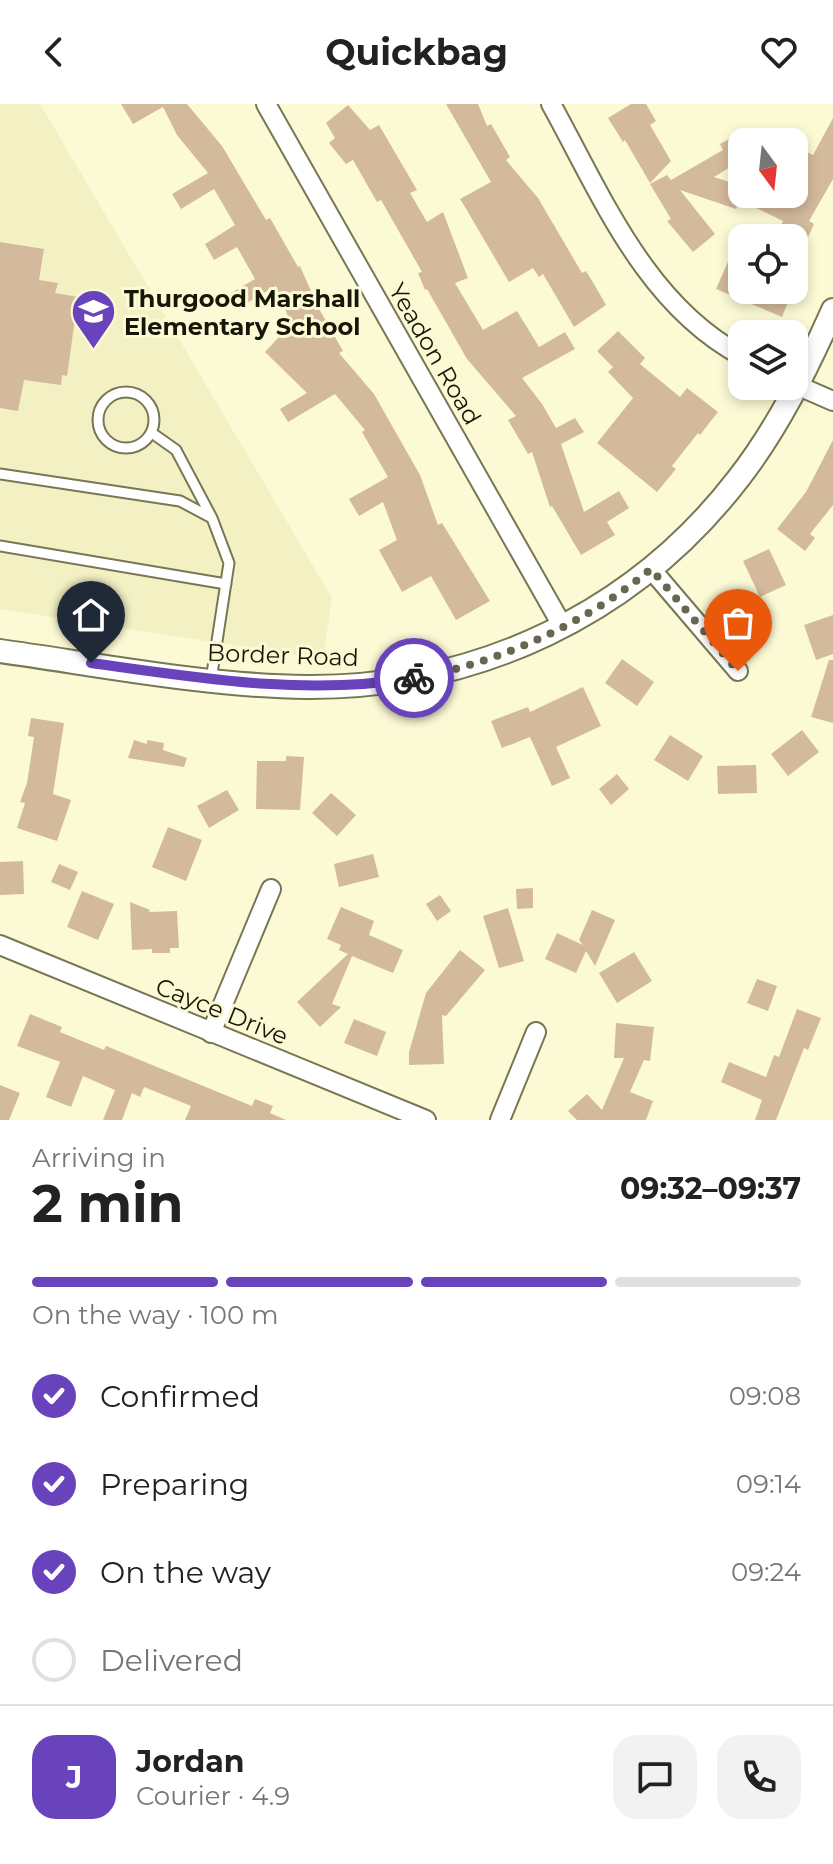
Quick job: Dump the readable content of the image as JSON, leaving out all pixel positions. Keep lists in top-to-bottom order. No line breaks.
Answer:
{"streets":{"street":["Yeadon Road","Border Road","Cayce Drive"]},"crossings":[["Yeadon Road","Border Road"]],"places":{"school or university":["Thurgood Marshall Elementary School"]},"north":"bottom","page":{"header":"Quickbag","heading":["2 min","Arriving in","09:32–09:37"],"panel":["Jordan","Courier · 4.9"],"bar":"On the way · 100 m","list":[["Confirmed","09:08"],["Preparing","09:14"],["On the way","09:24"],"Delivered"],"round":"J"}}
